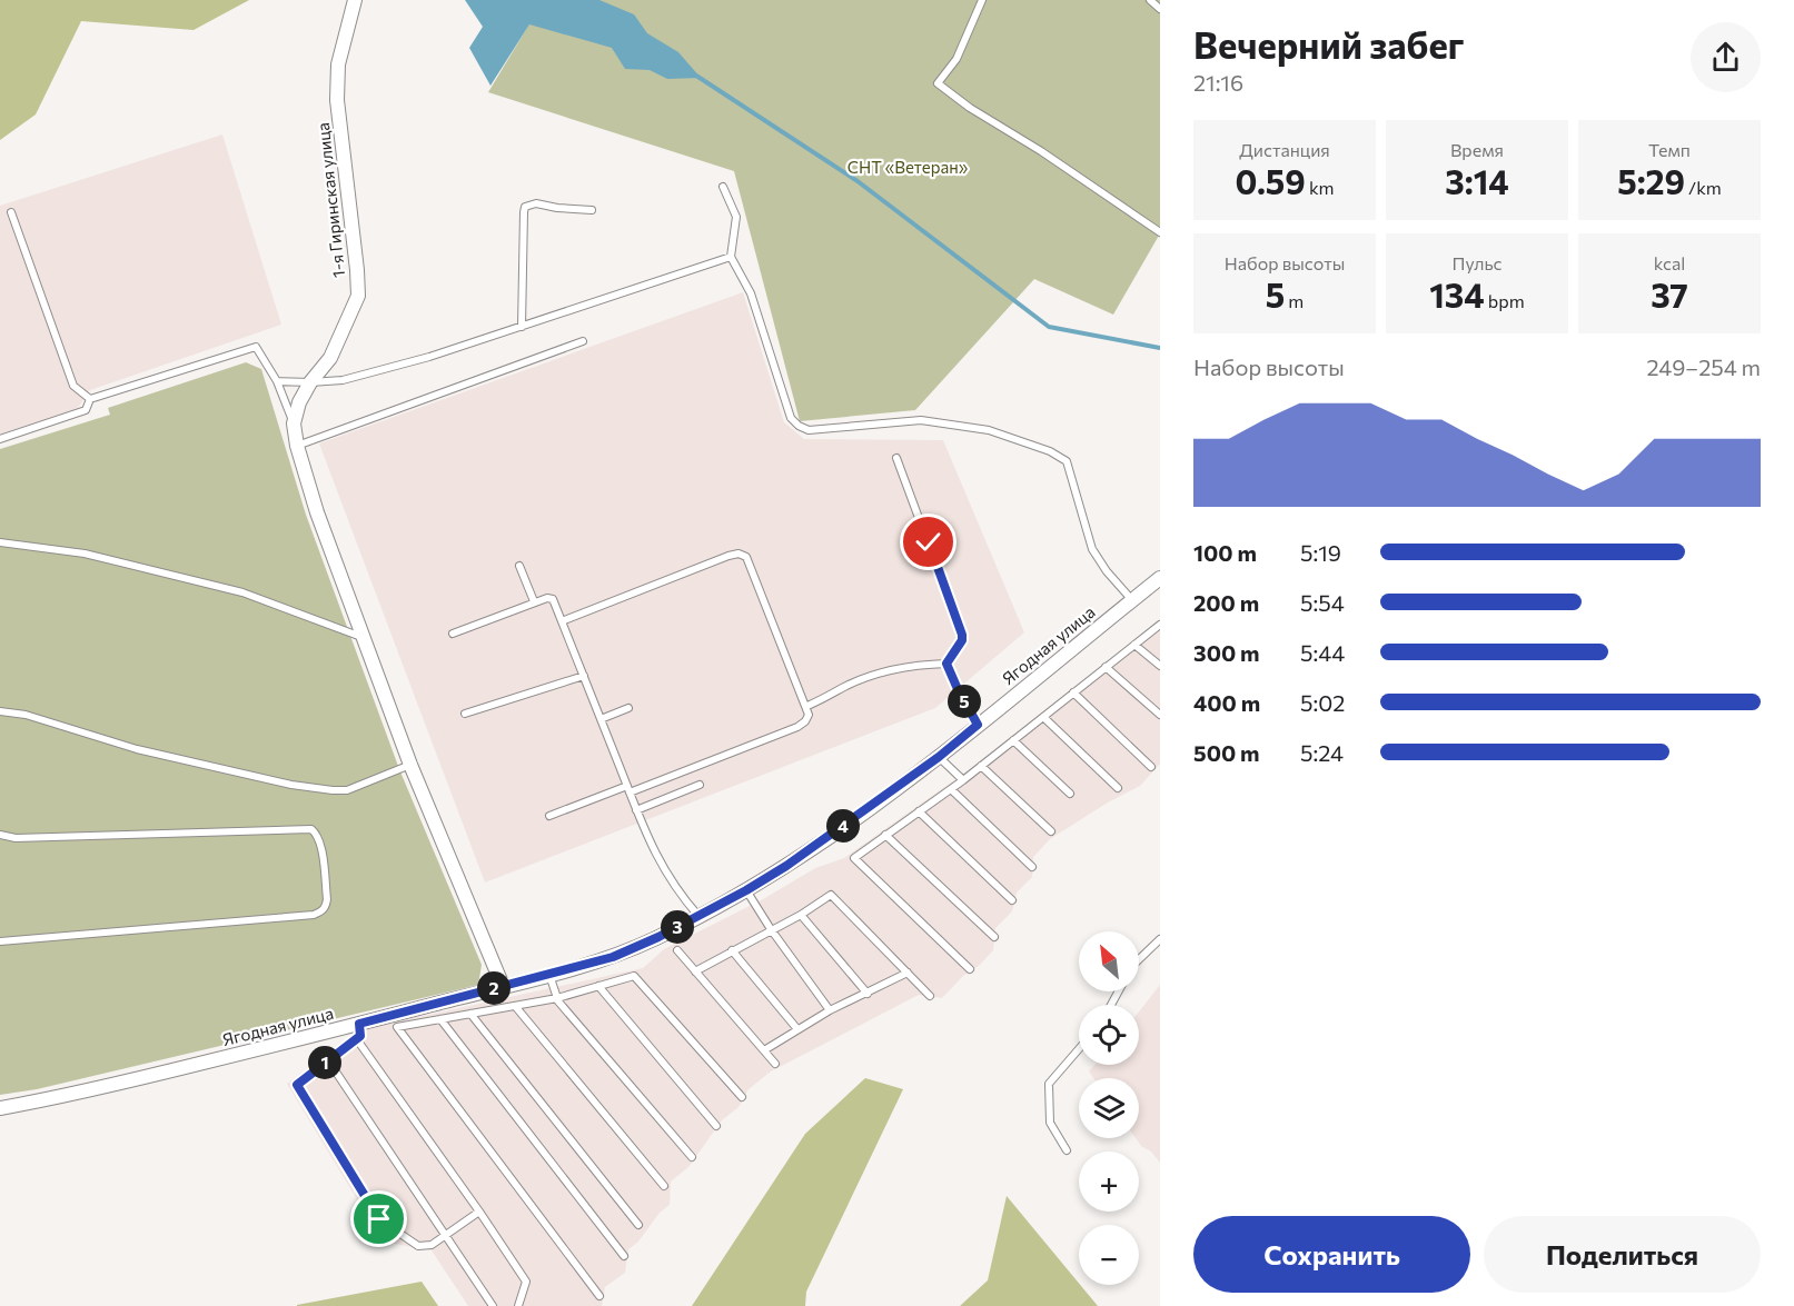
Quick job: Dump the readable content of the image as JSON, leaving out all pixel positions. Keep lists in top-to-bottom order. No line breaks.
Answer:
{"streets":{"street":["1-я Гиринская улица","Ягодная улица"]},"parks":["СНТ «Ветеран»"],"north":"top left","page":{"heading":["Вечерний забег","21:16"],"stats":[["Дистанция","0.59 km"],["Время","3:14"],["Темп","5:29 /km"],["Набор высоты","5 m"],["Пульс","134 bpm"],["kcal","37"]],"chart":["Набор высоты","249–254 m"],"list":[{"name":"100 m","note":"5:19"},{"name":"200 m","note":"5:54"},{"name":"300 m","note":"5:44"},{"name":"400 m","note":"5:02"},{"name":"500 m","note":"5:24"}],"pins":["5","4","3","2","1"],"map_buttons":["+","−"],"buttons":["Сохранить","Поделиться"]}}
